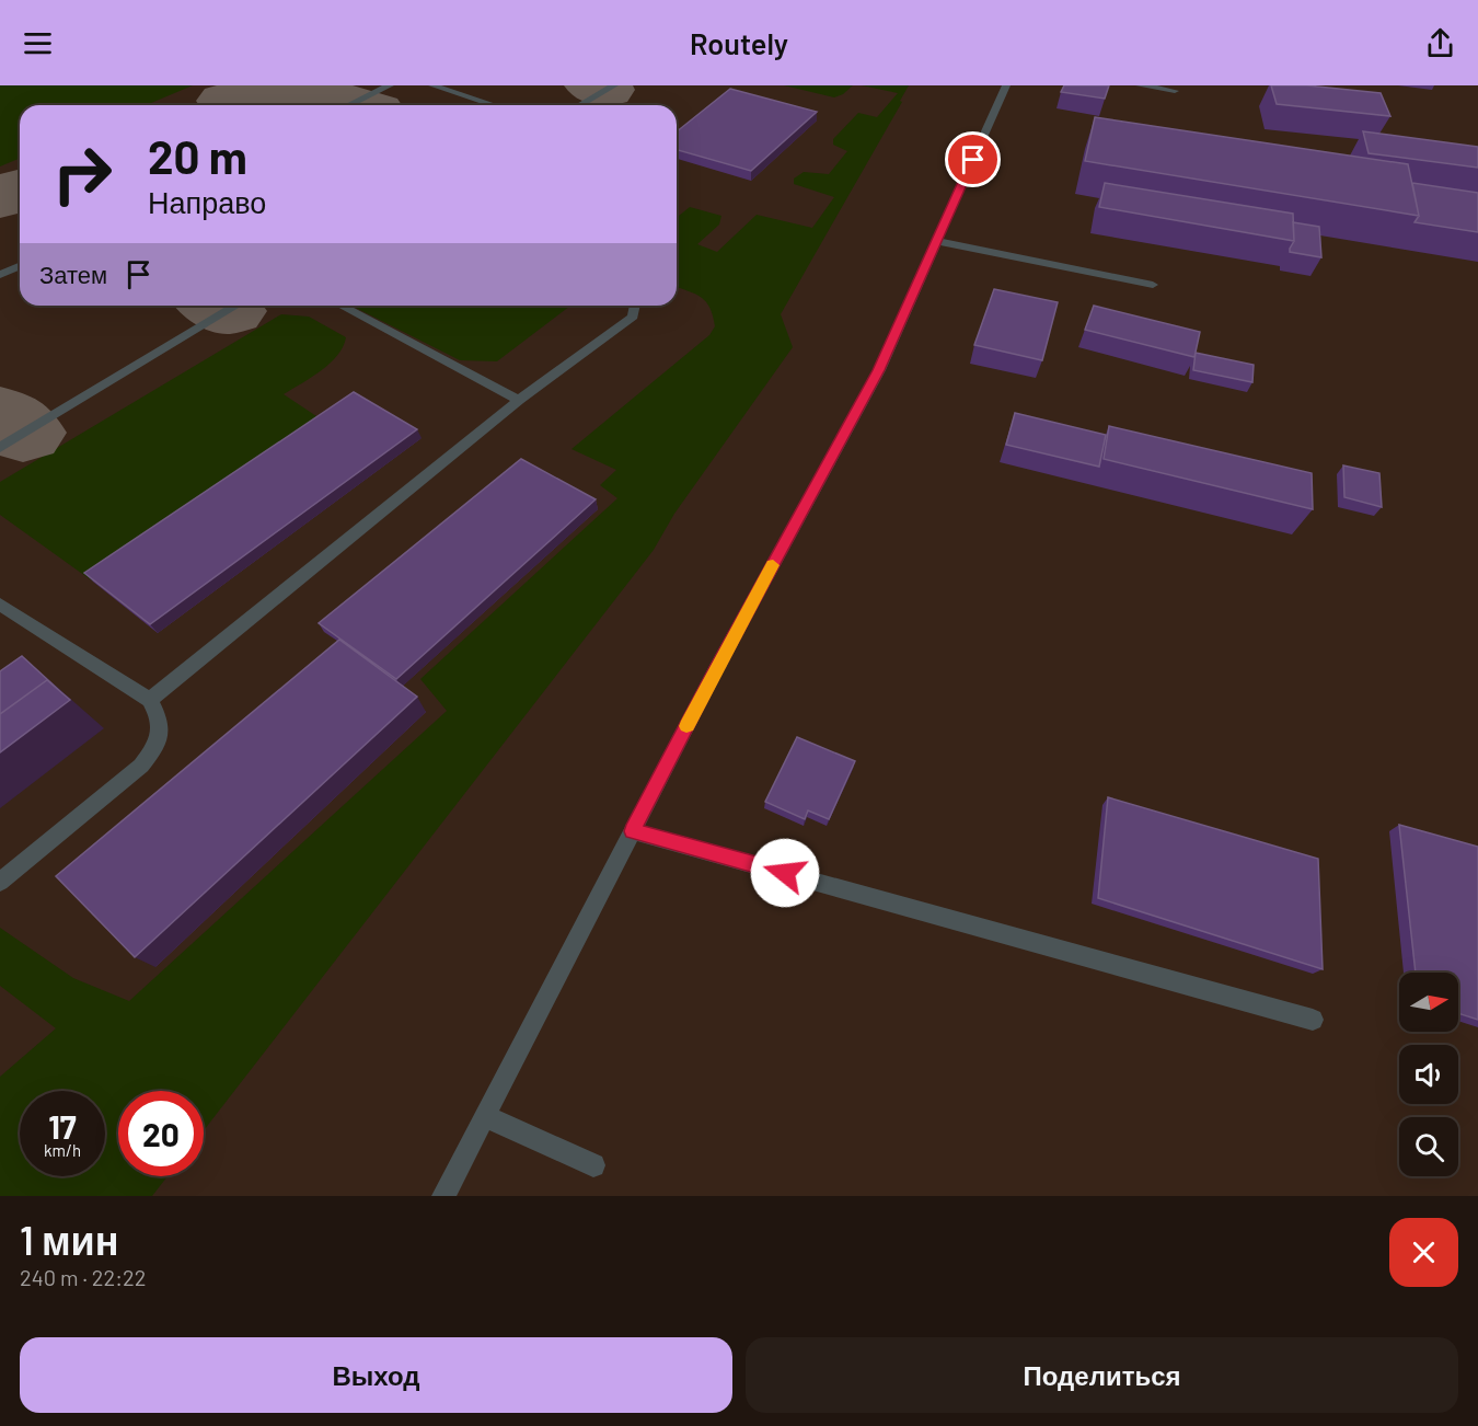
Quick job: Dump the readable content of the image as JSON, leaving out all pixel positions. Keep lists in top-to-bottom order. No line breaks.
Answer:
{"north":"right","page":{"header":"Routely","turn":["20 m","Направо"],"then":"Затем","speed":"17 km/h","limit":"20","heading":["1 мин","240 m · 22:22"],"buttons":["Выход","Поделиться"]}}
